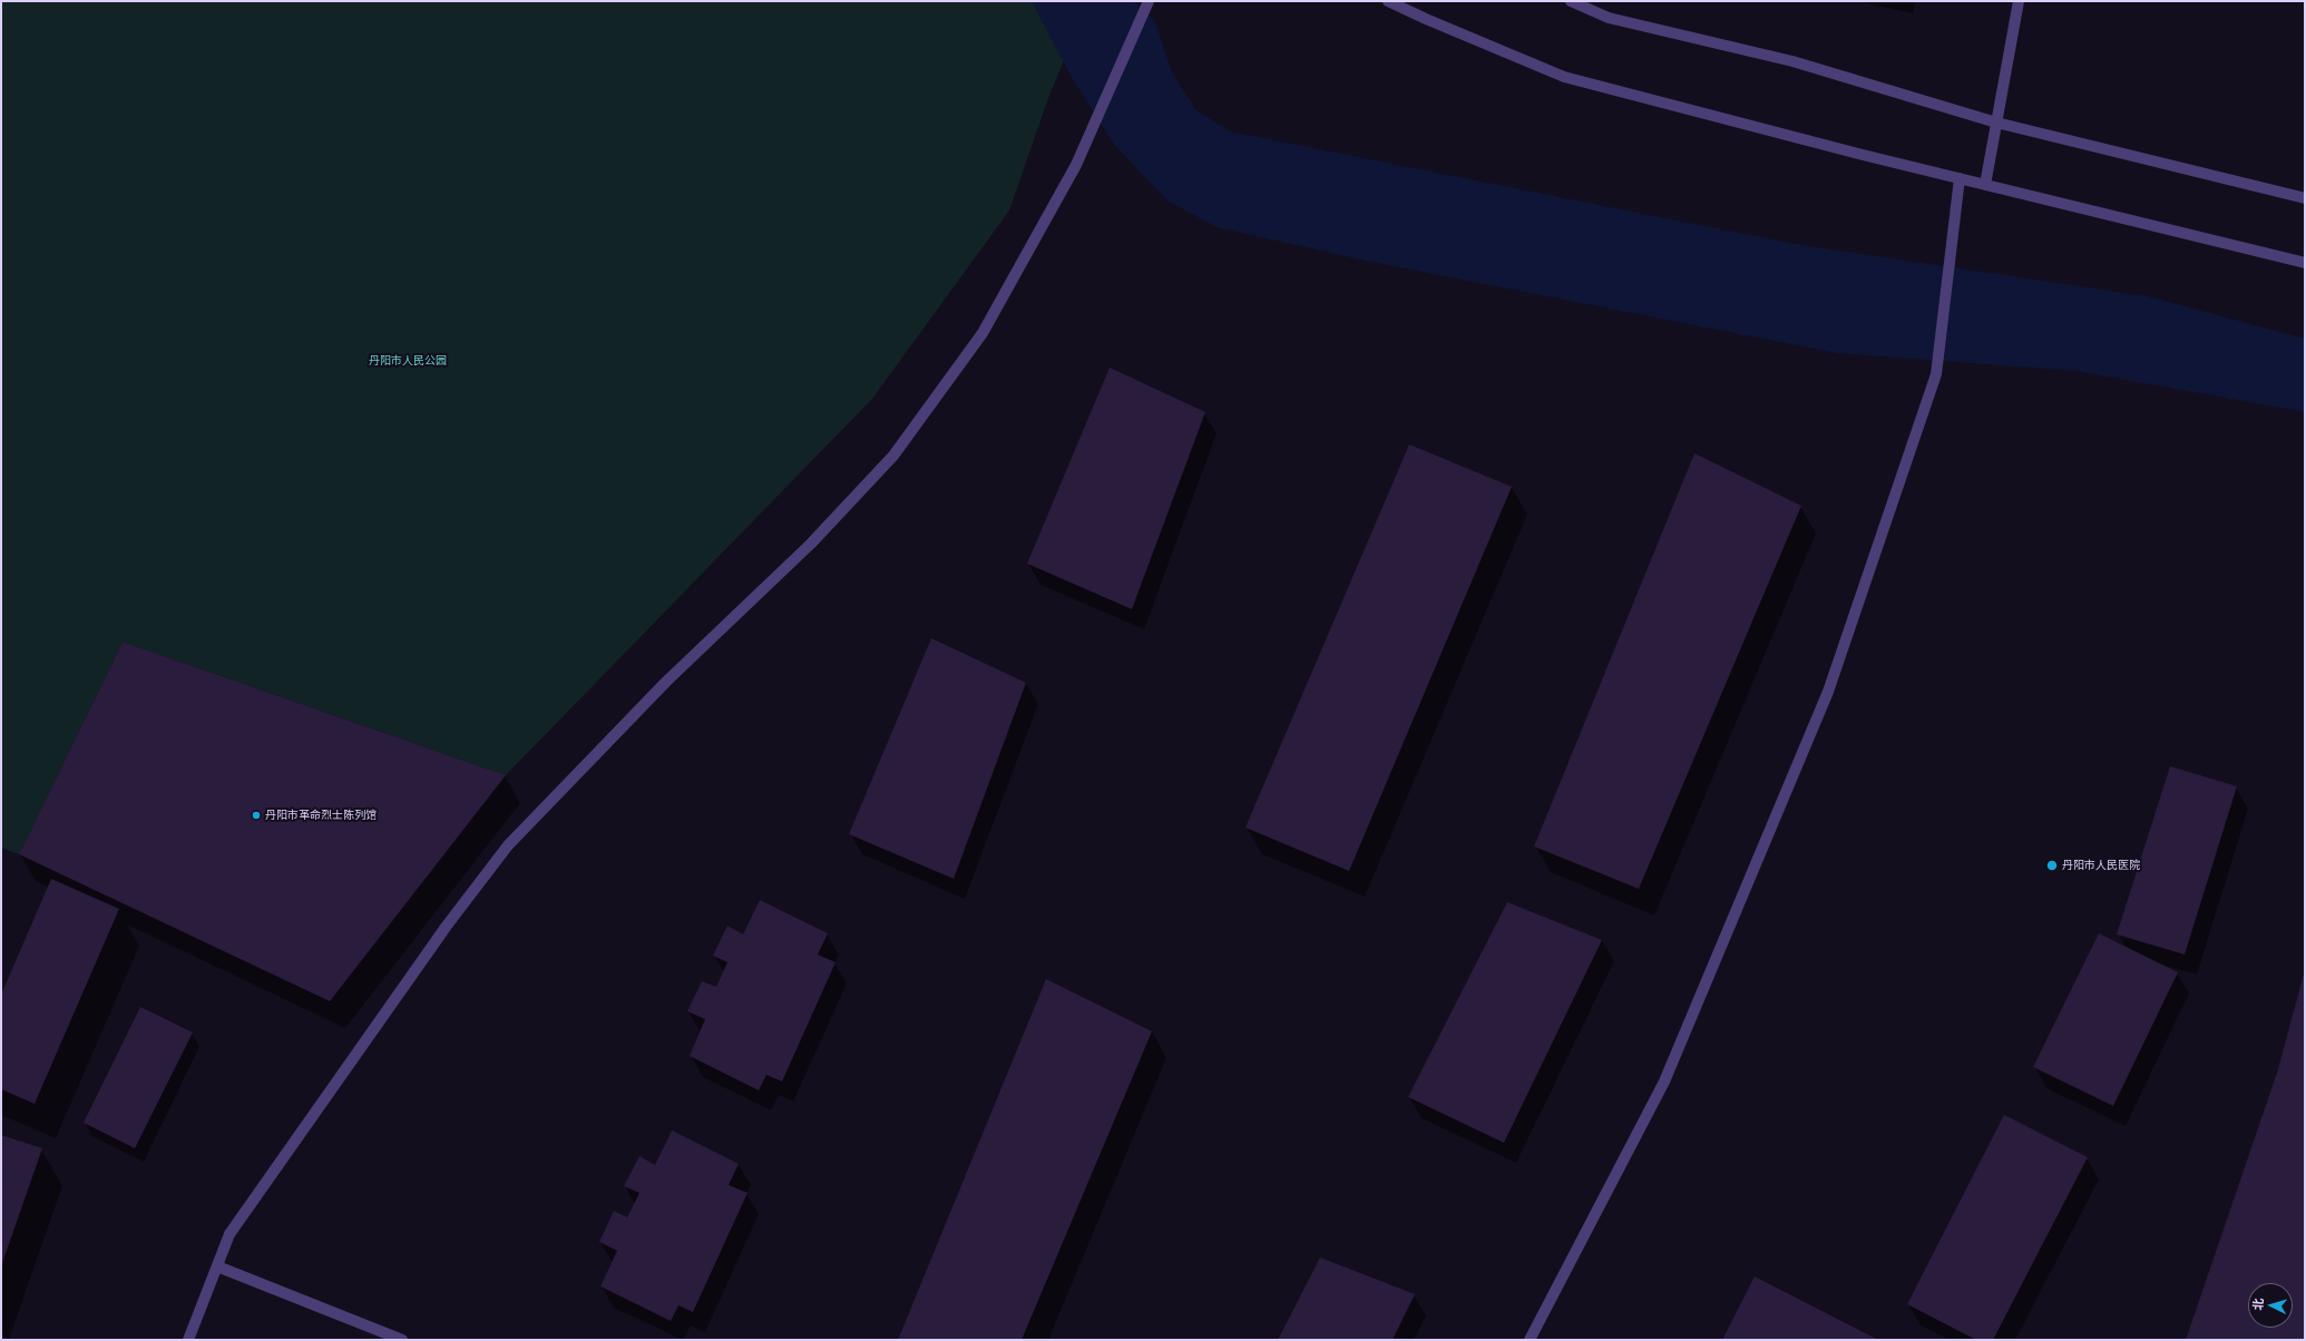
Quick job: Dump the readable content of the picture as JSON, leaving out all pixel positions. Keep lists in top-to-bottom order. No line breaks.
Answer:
{"parks":["丹阳市人民公园"],"places":["丹阳市革命烈士陈列馆","丹阳市人民医院"],"north":"left"}
